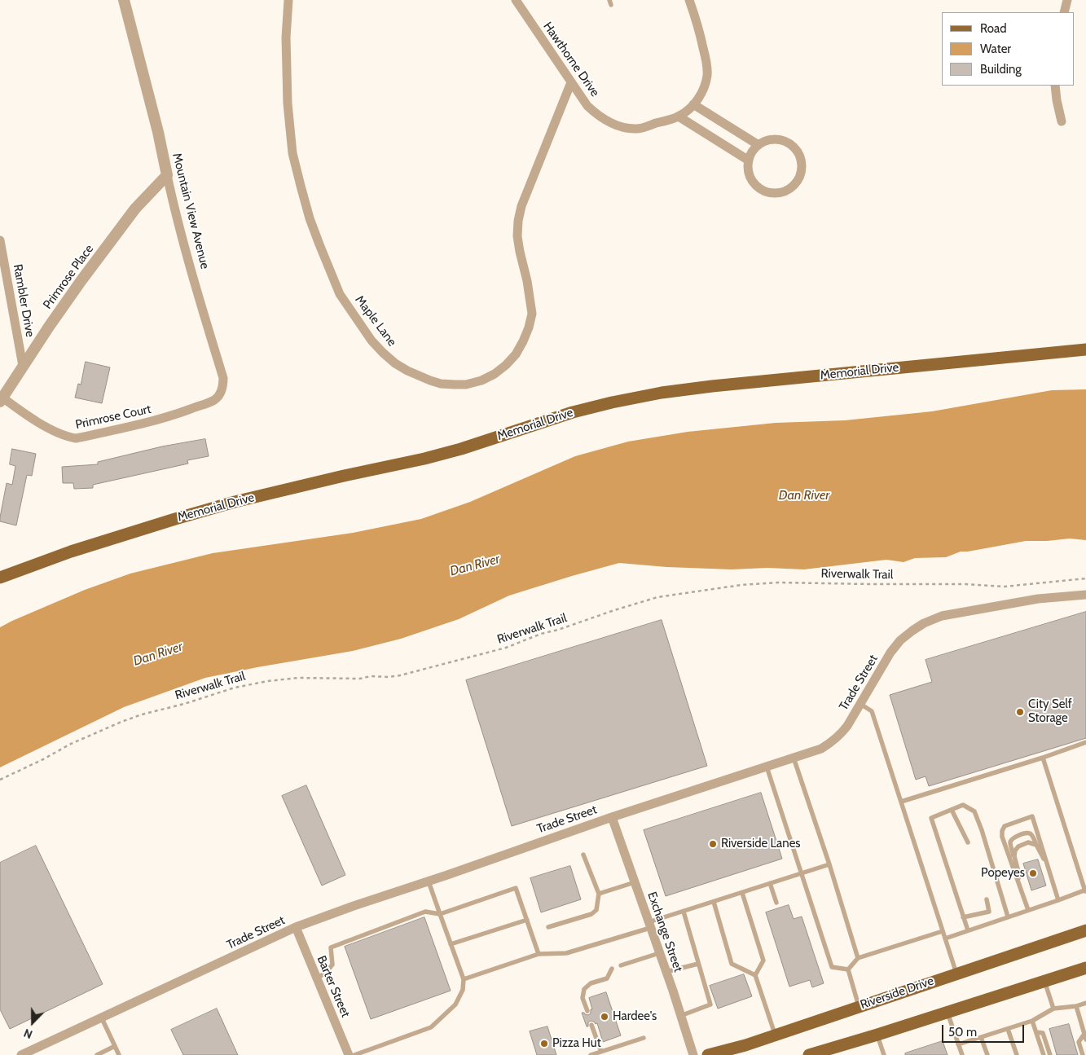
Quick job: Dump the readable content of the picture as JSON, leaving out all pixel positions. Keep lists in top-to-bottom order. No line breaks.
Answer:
{"streets":{"main road":["Memorial Drive","Riverside Drive"],"street":["Hawthorne Drive","Mountain View Avenue","Primrose Place","Rambler Drive","Maple Lane","Primrose Court","Trade Street","Exchange Street","Barter Street"],"path":["Riverwalk Trail"]},"crossings":[["Hawthorne Drive","Maple Lane"],["Mountain View Avenue","Primrose Place"],["Mountain View Avenue","Primrose Court"],["Primrose Place","Rambler Drive"],["Primrose Place","Primrose Court"],["Trade Street","Exchange Street"],["Trade Street","Barter Street"]],"water":["Dan River"],"places":["City Self Storage","Riverside Lanes","Popeyes","Hardee's","Pizza Hut"],"legend":["Road","Water","Building"],"scale_bar":"50 m","north":"bottom"}
